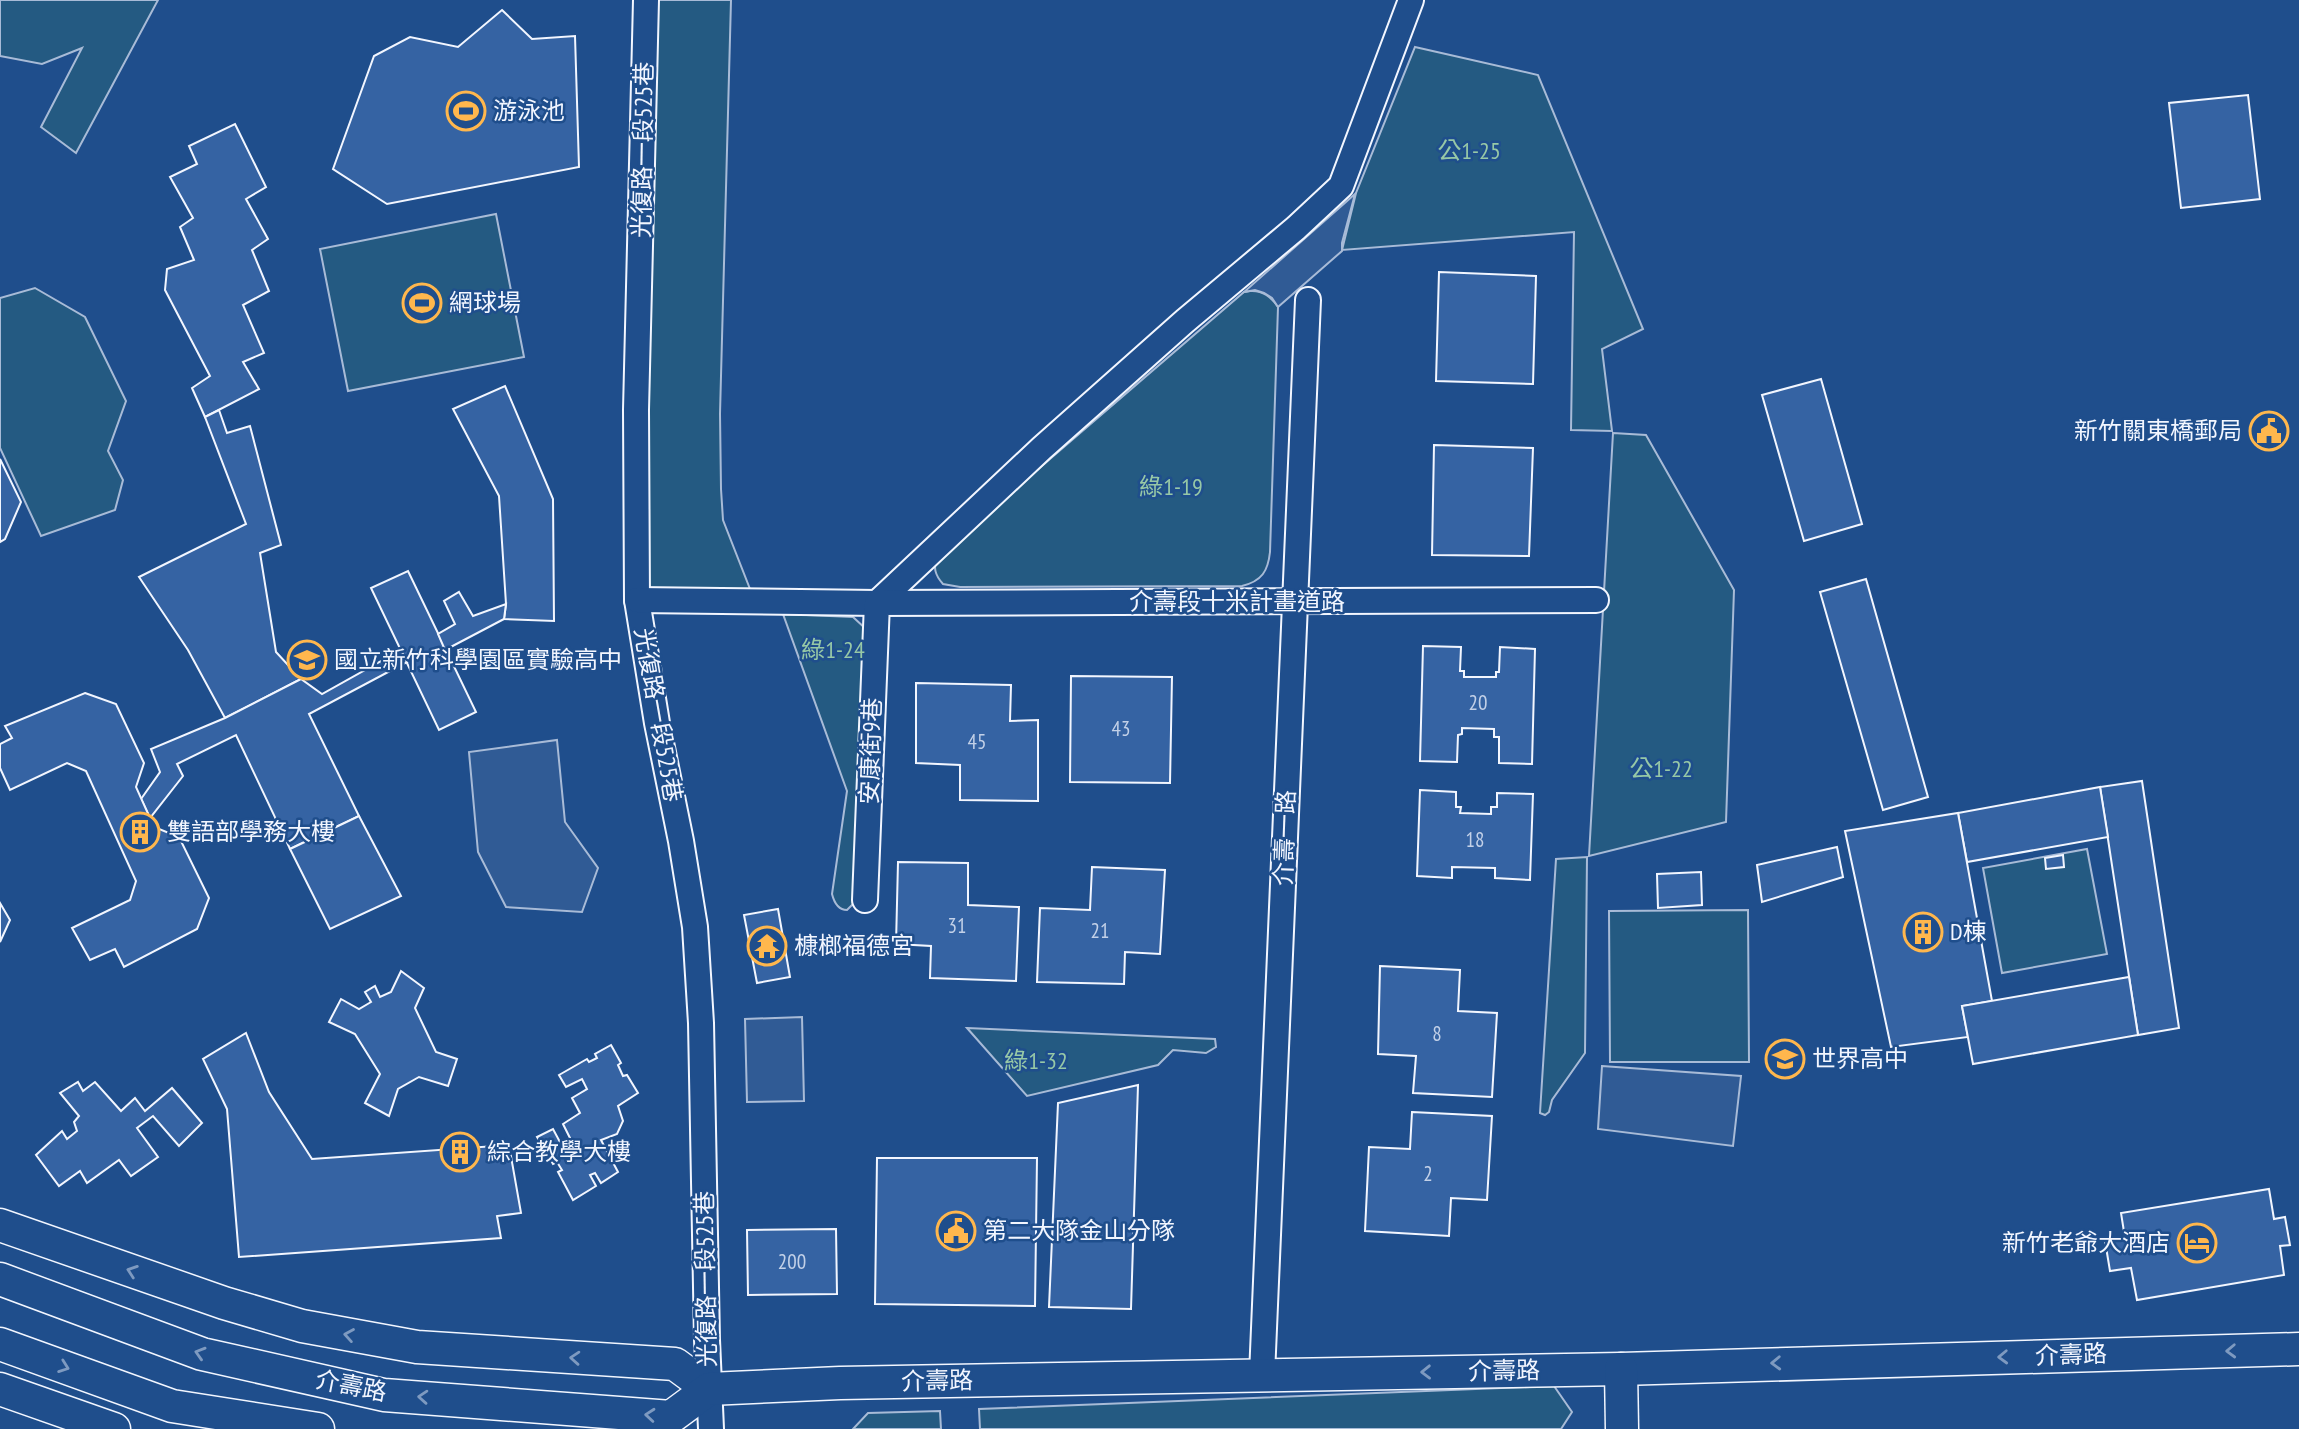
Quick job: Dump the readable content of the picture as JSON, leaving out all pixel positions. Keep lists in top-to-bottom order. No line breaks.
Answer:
{"streets":{"street":["光復路一段525巷","介壽段十米計畫道路","安康街9巷","介壽一路","介壽路"]},"crossings":[["光復路一段525巷","介壽段十米計畫道路"],["光復路一段525巷","介壽路"],["介壽段十米計畫道路","安康街9巷"],["介壽段十米計畫道路","介壽一路"],["介壽一路","介壽路"]],"parks":["公1-25","綠1-19","綠1-24","公1-22","綠1-32"],"places":{"sports":["游泳池","網球場"],"public building":["新竹關東橋郵局","第二大隊金山分隊"],"school or university":["國立新竹科學園區實驗高中","世界高中"],"building":["雙語部學務大樓","D棟","綜合教學大樓"],"temple":["槺榔福德宮"],"hotel":["新竹老爺大酒店"]},"house_numbers":["20","43","45","18","31","21","8","2","200"]}
